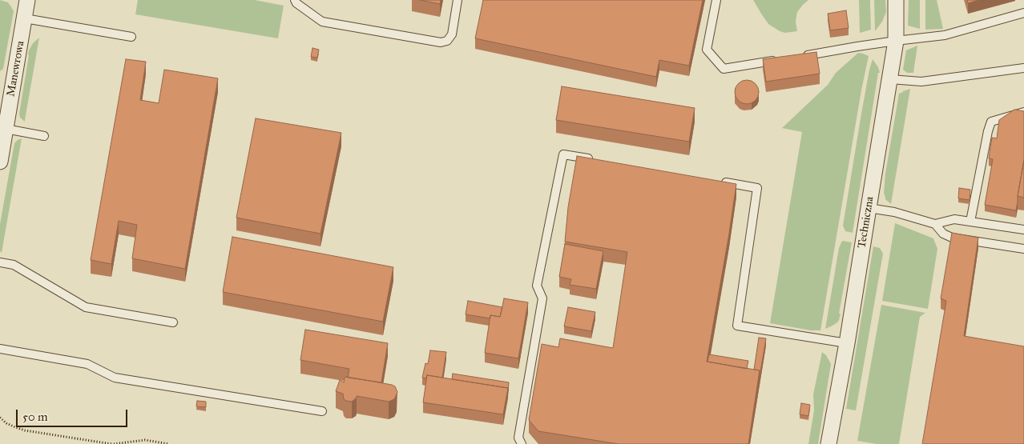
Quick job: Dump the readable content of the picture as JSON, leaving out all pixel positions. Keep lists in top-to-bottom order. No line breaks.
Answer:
{"streets":{"street":["Manewrowa","Techniczna"]},"scale_bar":"50 m"}
